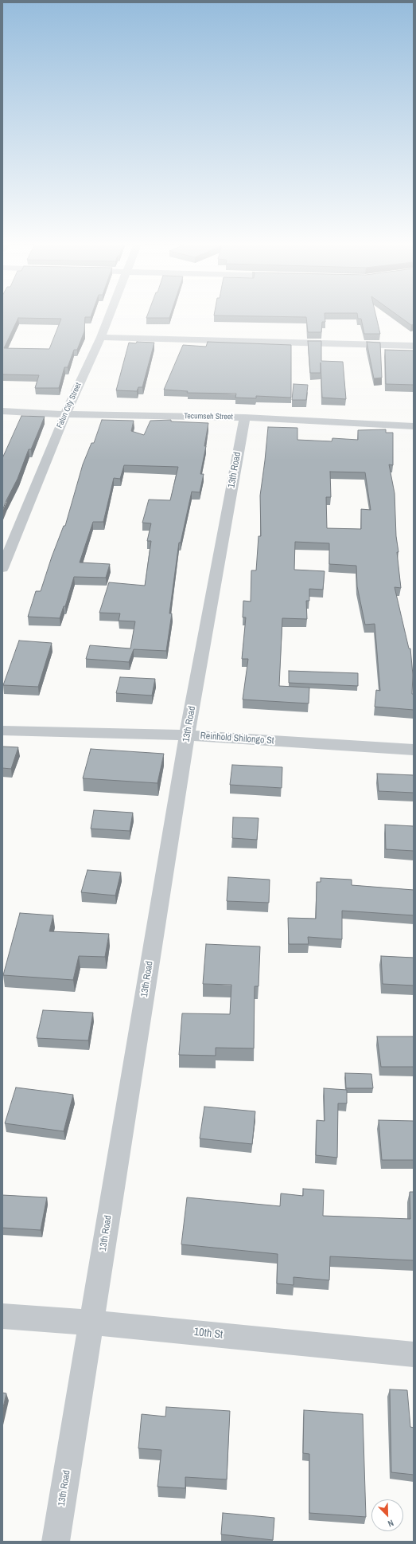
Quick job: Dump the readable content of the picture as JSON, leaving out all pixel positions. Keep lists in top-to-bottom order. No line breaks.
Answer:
{"streets":{"street":["Falun City Street","Tecumseh Street","13th Road","Reinhold Shilongo St","10th St"]},"crossings":[["Falun City Street","Tecumseh Street"],["Tecumseh Street","13th Road"],["13th Road","Reinhold Shilongo St"],["13th Road","10th St"]],"north":"bottom right"}
